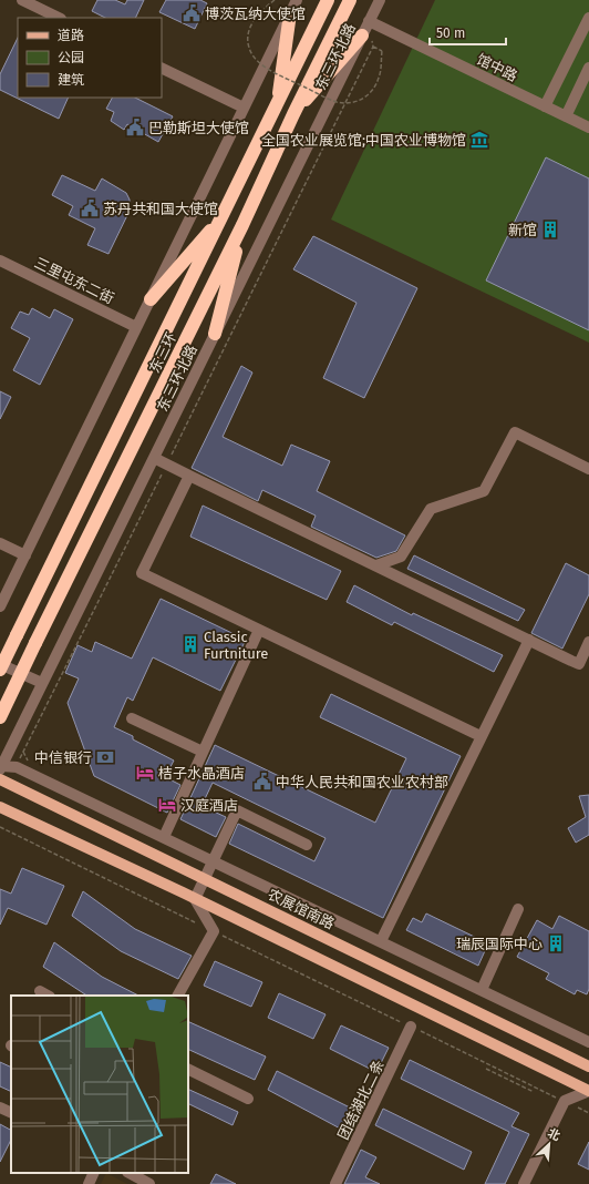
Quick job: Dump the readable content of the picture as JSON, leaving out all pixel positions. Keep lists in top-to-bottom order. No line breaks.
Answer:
{"streets":{"highway":["东三环"],"main road":["农展馆南路"],"street":["东三环北路","馆中路","三里屯东二街","团结湖北二条"]},"crossings":[["东三环北路","馆中路"],["东三环北路","农展馆南路"]],"places":{"public building":["博茨瓦纳大使馆","巴勒斯坦大使馆","苏丹共和国大使馆","中华人民共和国农业农村部"],"museum":["全国农业展览馆;中国农业博物馆"],"building":["新馆","Classic Furtniture","瑞辰国际中心"],"bank":["中信银行"],"hotel":["桔子水晶酒店","汉庭酒店"]},"legend":["道路","公园","建筑"],"scale_bar":"50 m","north":"top right"}
